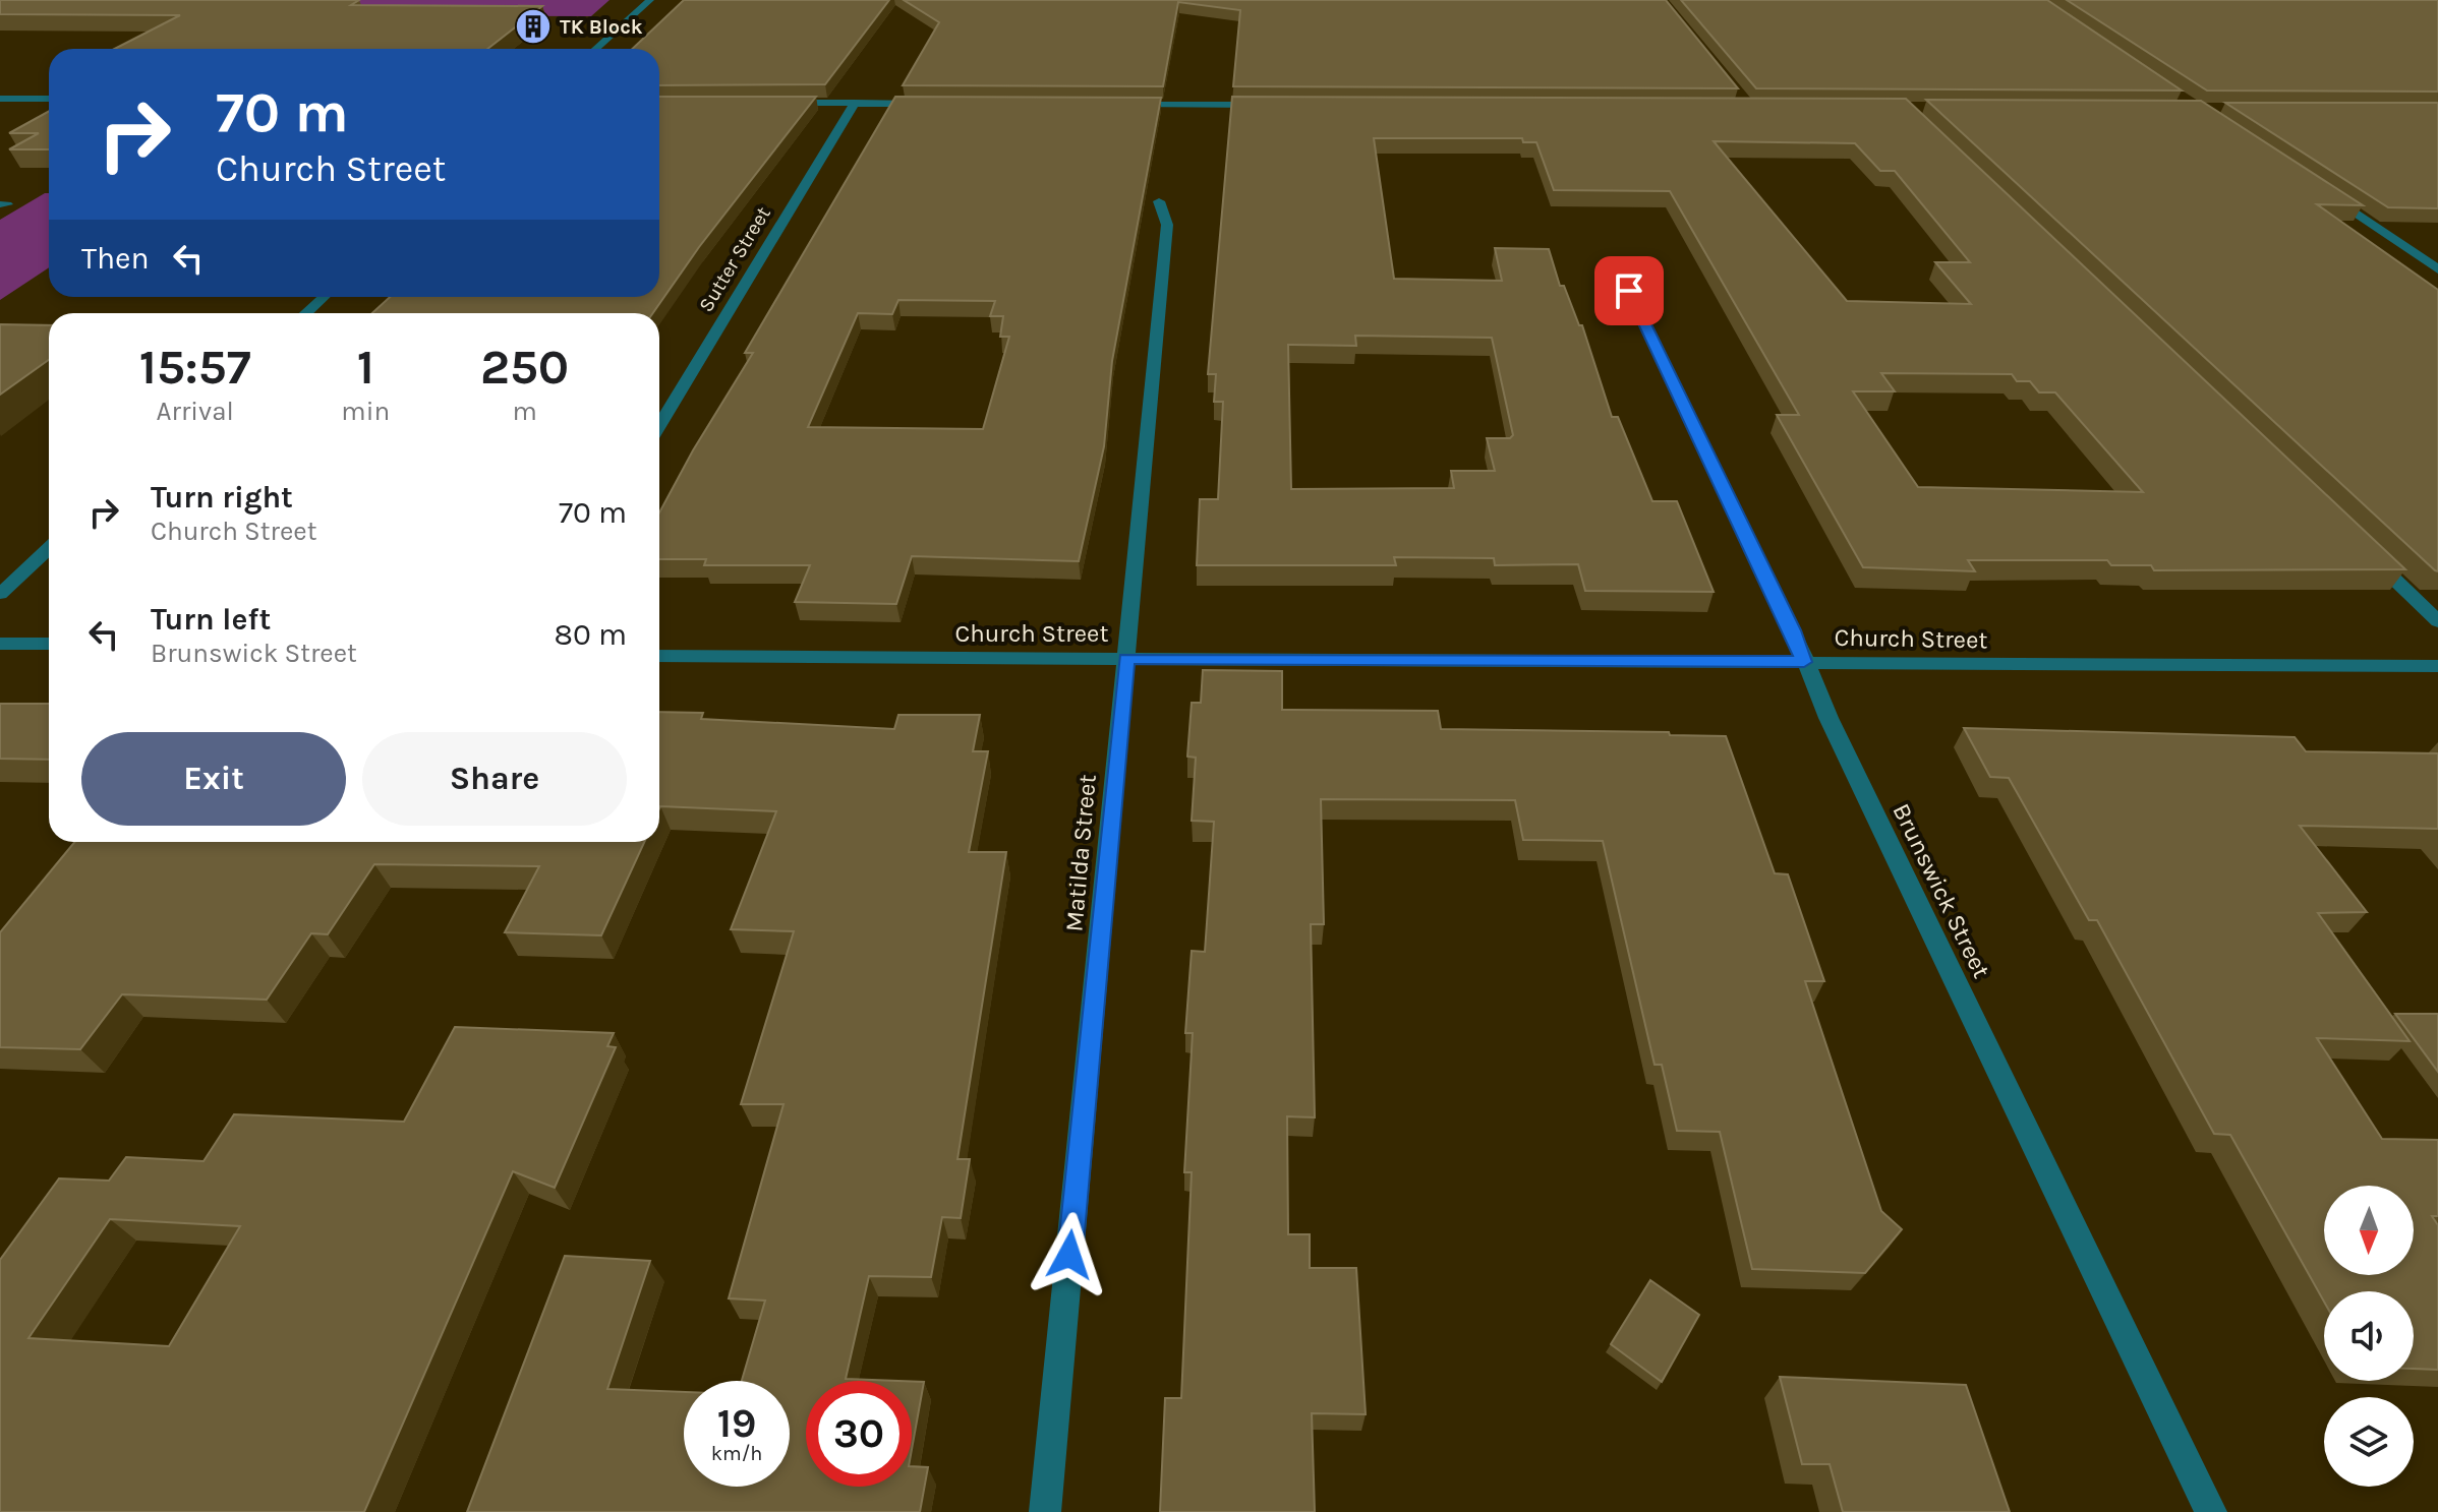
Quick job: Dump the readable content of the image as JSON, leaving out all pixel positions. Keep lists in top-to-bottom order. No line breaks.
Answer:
{"streets":{"street":["Sutter Street","Church Street","Matilda Street","Brunswick Street"]},"crossings":[["Church Street","Matilda Street"],["Church Street","Brunswick Street"]],"places":{"building":["TK Block"]},"north":"bottom","page":{"turn":["70 m","Church Street"],"then":"Then","eta":["15:57","Arrival","1","min","250","m"],"list":[{"name":"Turn right","note":"Church Street","value":"70 m"},{"name":"Turn left","note":"Brunswick Street","value":"80 m"}],"buttons":["Exit","Share"],"speed":"19 km/h","limit":"30"}}
